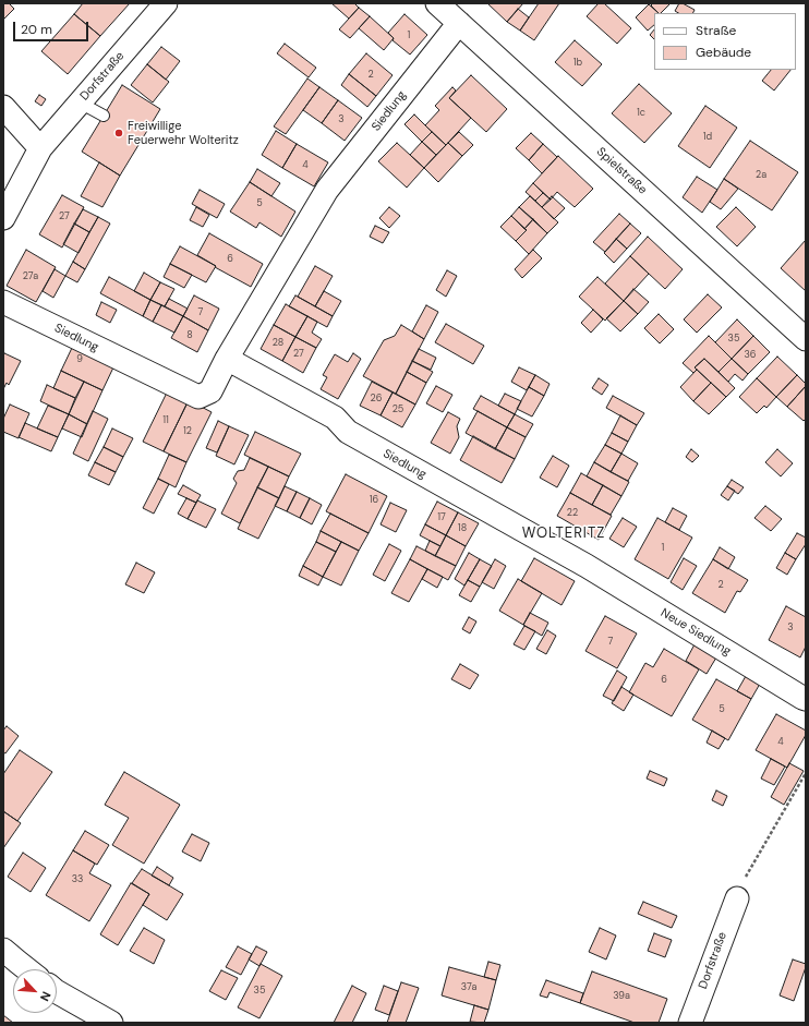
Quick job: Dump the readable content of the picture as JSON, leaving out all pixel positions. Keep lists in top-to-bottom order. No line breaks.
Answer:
{"streets":{"street":["Dorfstraße","Siedlung","Spielstraße","Neue Siedlung"]},"crossings":[["Siedlung","Spielstraße"],["Siedlung","Neue Siedlung"]],"districts":["WOLTERITZ"],"places":["Freiwillige Feuerwehr Wolteritz"],"house_numbers":["1","1b","2","1c","3","1d","4","2a","5","27","6","27a","7","8","35","28","27","36","9","26","25","11","12","16","22","17","18","1","2","3","7","6","5","4","33","37a","35","39a"],"legend":["Straße","Gebäude"],"scale_bar":"20 m","north":"bottom right"}
